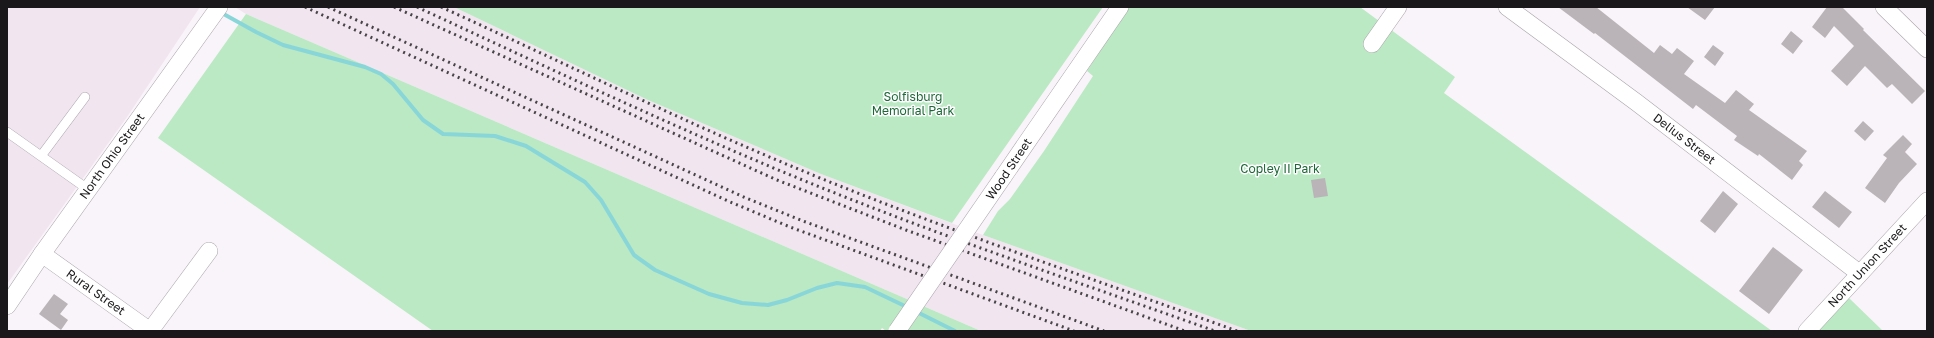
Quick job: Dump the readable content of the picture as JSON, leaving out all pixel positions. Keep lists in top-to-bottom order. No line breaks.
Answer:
{"streets":{"street":["Delius Street","North Ohio Street","Wood Street","North Union Street","Rural Street"]},"crossings":[["Delius Street","North Union Street"],["North Ohio Street","Rural Street"]],"parks":["Solfisburg Memorial Park","Copley II Park"]}
